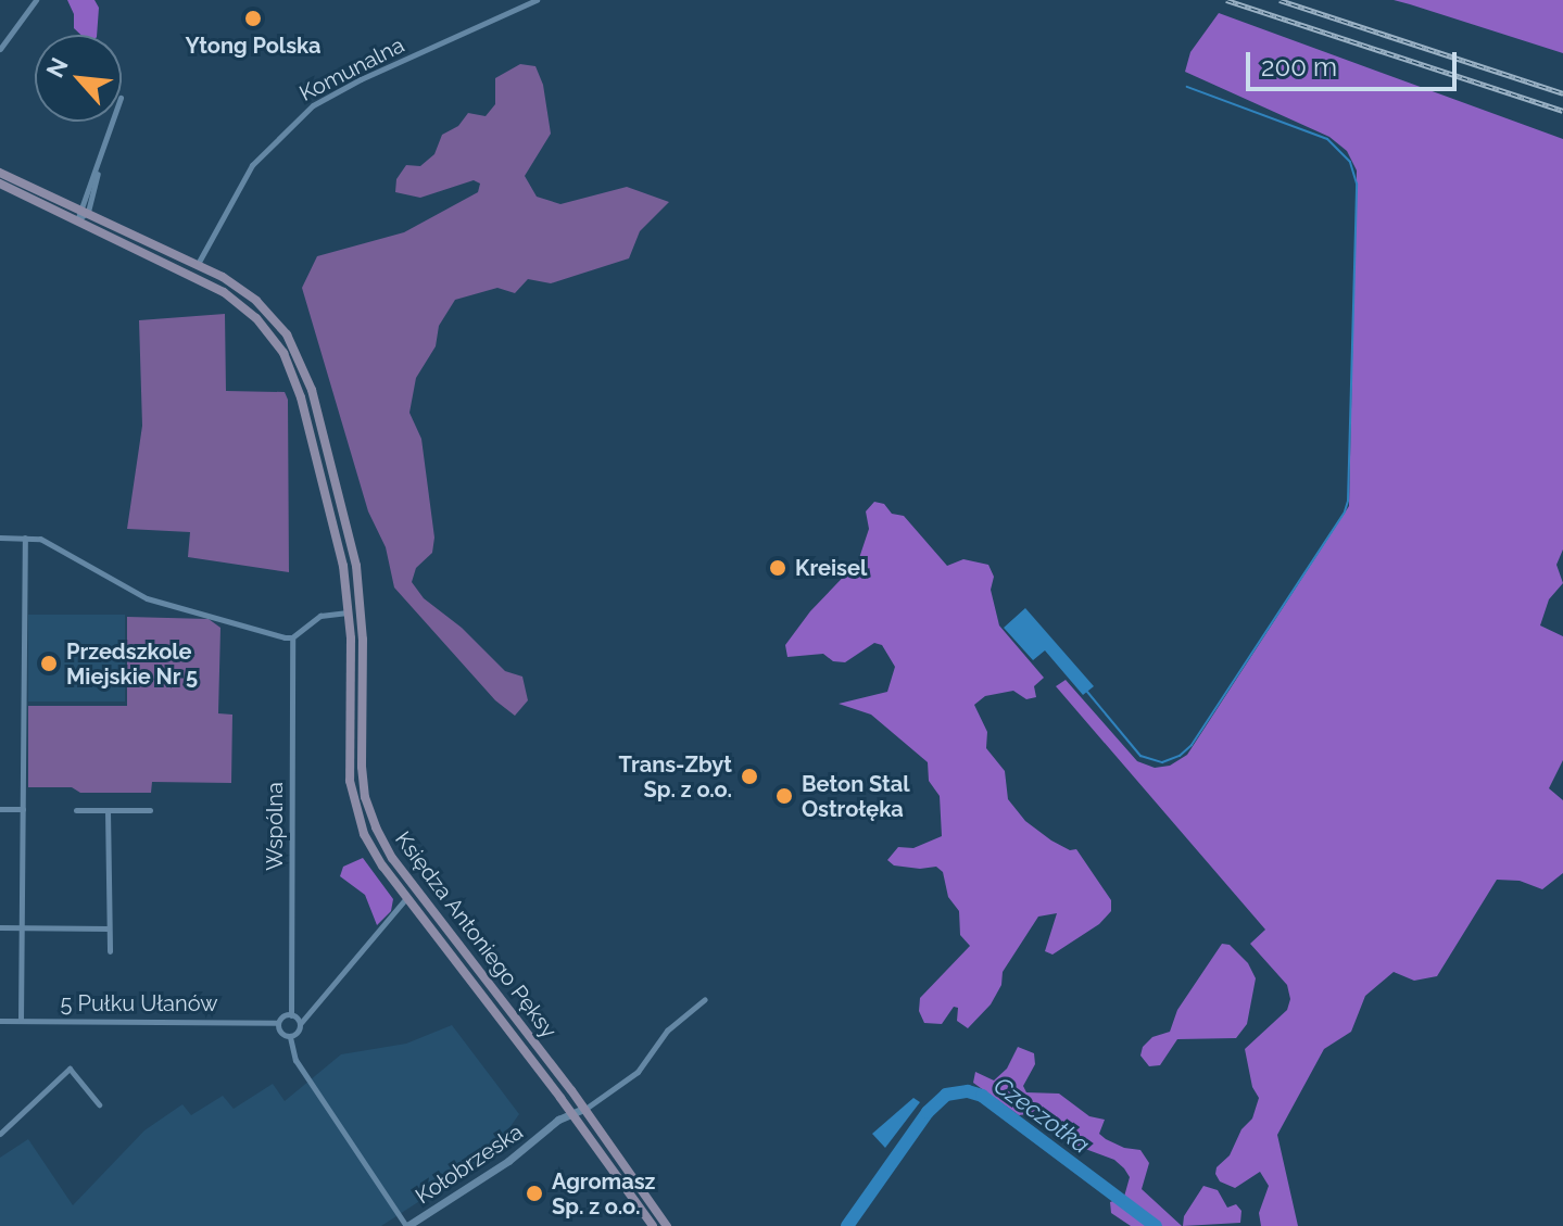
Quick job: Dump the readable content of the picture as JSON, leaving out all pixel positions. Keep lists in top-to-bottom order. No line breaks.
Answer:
{"streets":{"main road":["Księdza Antoniego Pęksy"],"street":["Komunalna","Wspólna","5 Pułku Ułanów","Kołobrzeska"]},"crossings":[["Komunalna","Księdza Antoniego Pęksy"],["Wspólna","5 Pułku Ułanów"],["Księdza Antoniego Pęksy","Kołobrzeska"]],"water":["Czeczotka"],"places":["Ytong Polska","Kreisel","Przedszkole Miejskie Nr 5","Trans-Zbyt Sp. z o.o.","Beton Stal Ostrołęka","Agromasz Sp. z o.o."],"scale_bar":"200 m","north":"top left"}
